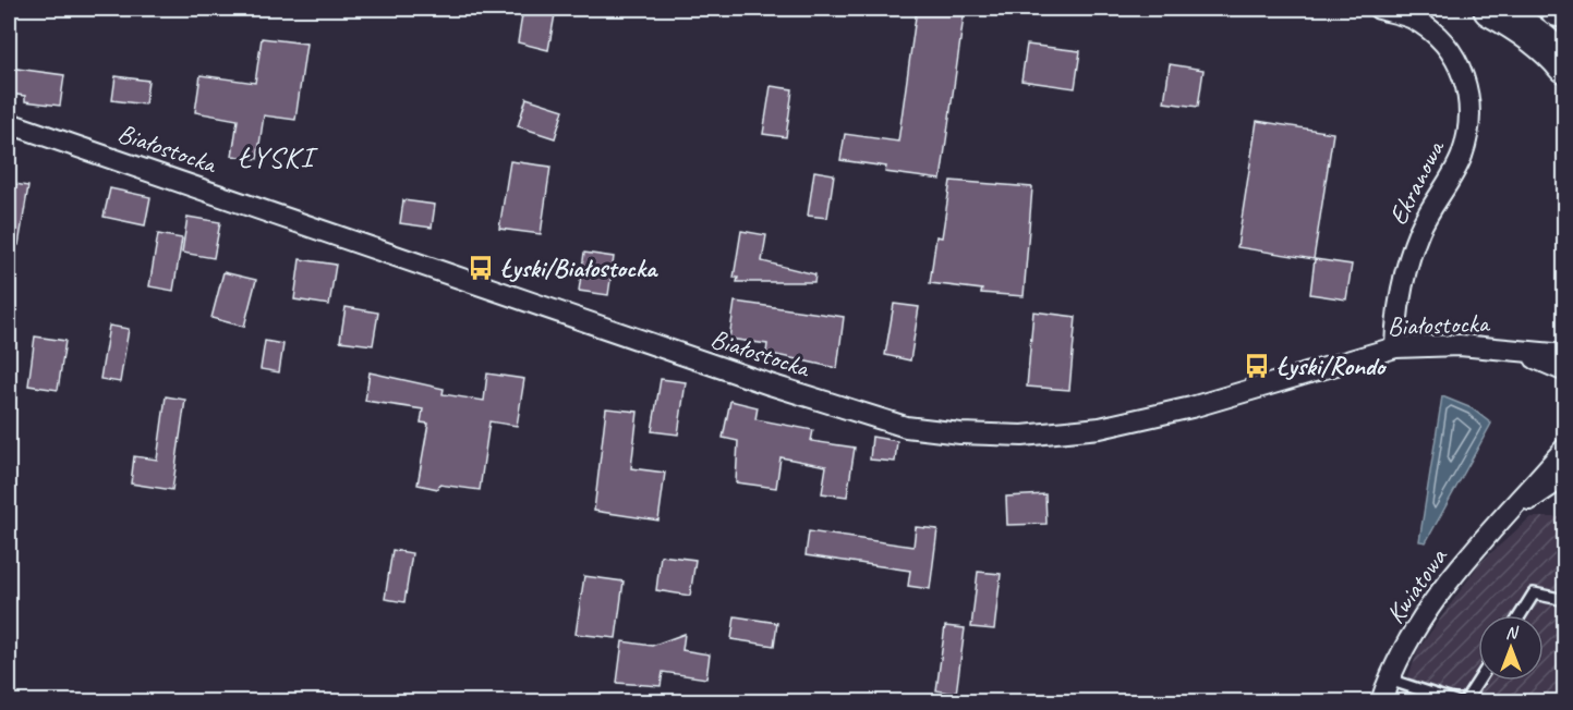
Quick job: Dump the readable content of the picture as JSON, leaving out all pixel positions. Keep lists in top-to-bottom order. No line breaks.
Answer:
{"streets":{"street":["Białostocka","Ekranowa","Kwiatowa"]},"crossings":[["Białostocka","Ekranowa"]],"districts":["ŁYSKI"],"places":{"bus stop":["Łyski/Białostocka","Łyski/Rondo"]},"north":"top"}
